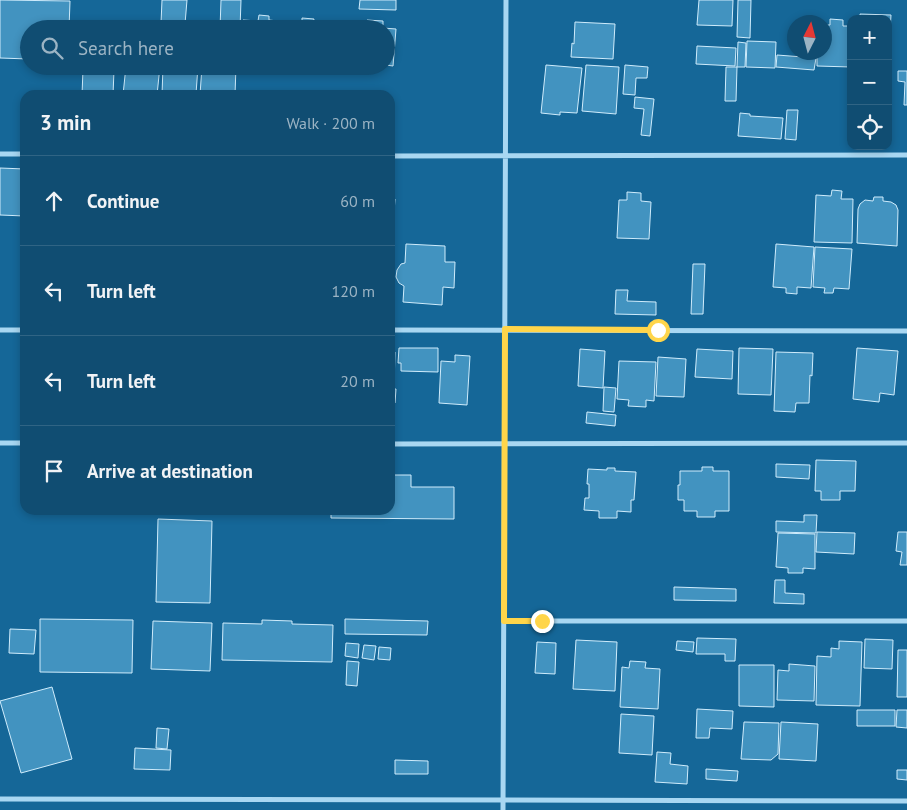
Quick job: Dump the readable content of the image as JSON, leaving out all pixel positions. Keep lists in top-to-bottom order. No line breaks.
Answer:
{"north":"top","page":{"map_buttons":["+","−"],"search":"Search here","heading":["3 min","Walk · 200 m"],"list":[["Continue","60 m"],["Turn left","120 m"],["Turn left","20 m"],"Arrive at destination"]}}
